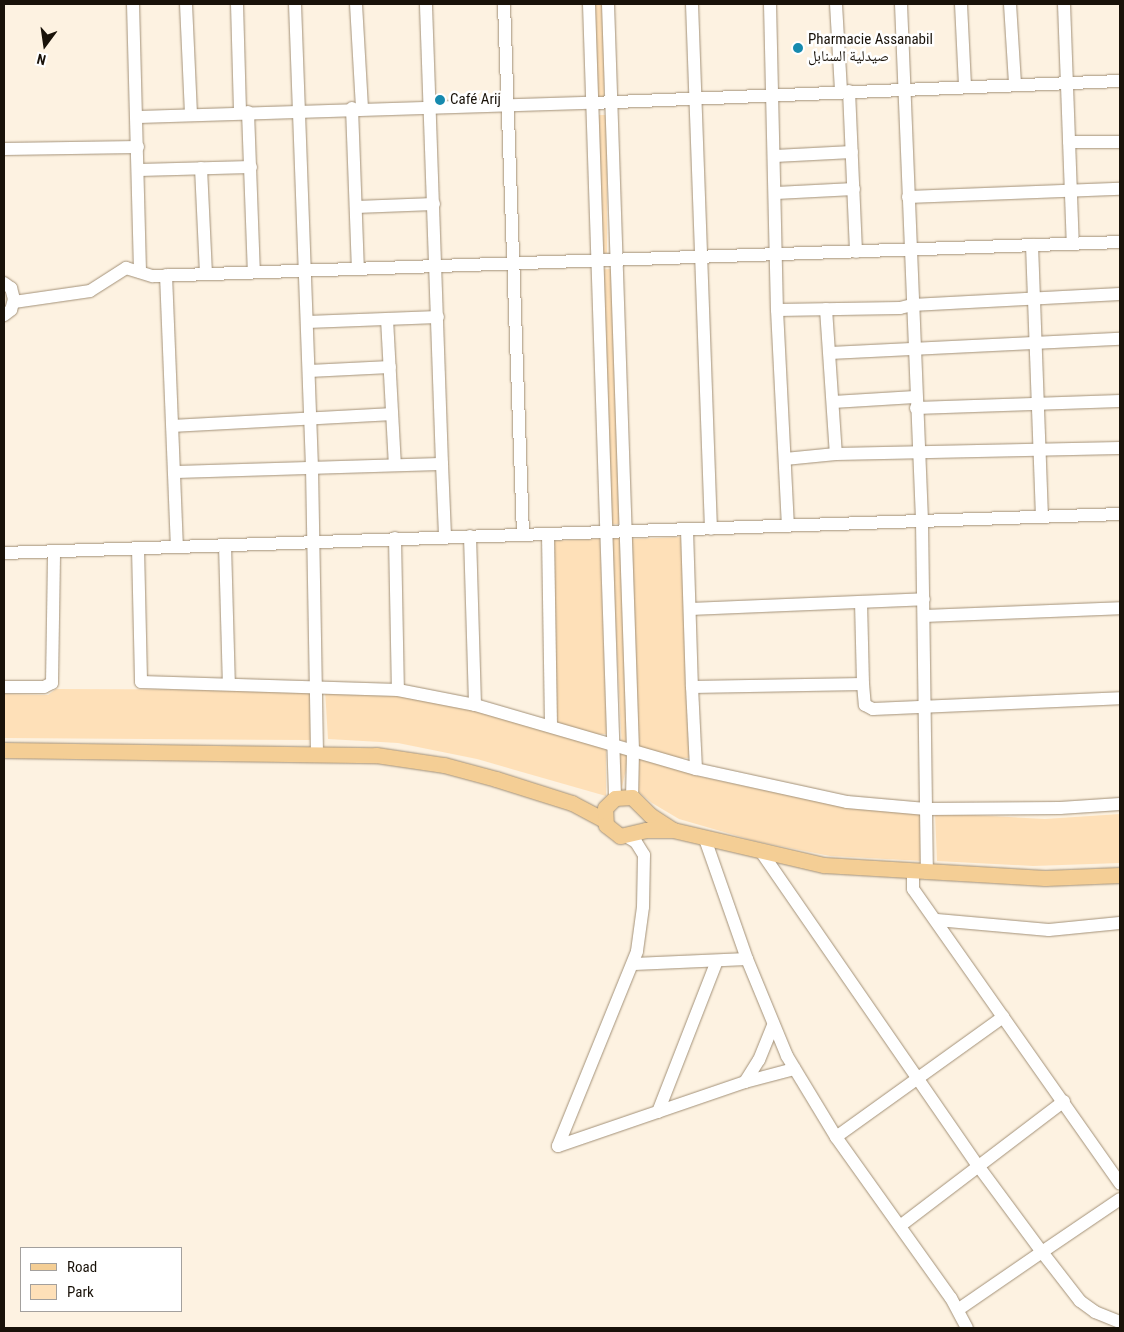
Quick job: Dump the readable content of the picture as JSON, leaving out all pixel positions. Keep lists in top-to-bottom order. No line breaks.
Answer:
{"places":["Pharmacie Assanabil صيدلية السنابل","Café Arij"],"legend":["Road","Park"],"north":"bottom"}
